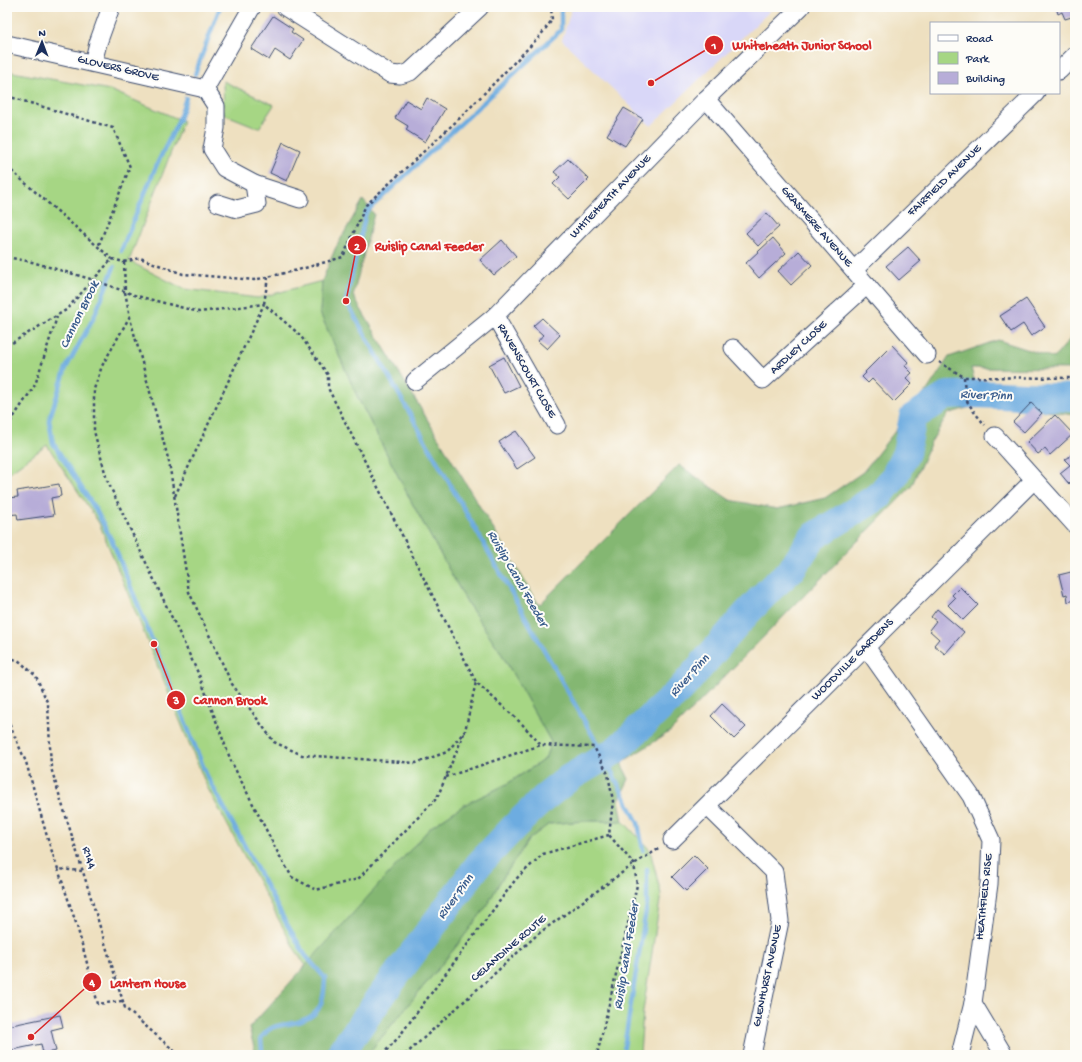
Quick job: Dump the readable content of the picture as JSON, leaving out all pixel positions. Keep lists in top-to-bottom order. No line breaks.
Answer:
{"streets":{"street":["GLOVERS GROVE","FAIRFIELD AVENUE","WHITEHEATH AVENUE","GRASMERE AVENUE","ARDLEY CLOSE","RAVENSCOURT CLOSE","WOODVILLE GARDENS","HEATHFIELD RISE","GLENHURST AVENUE"],"path":["R144","CELANDINE ROUTE"]},"crossings":[["FAIRFIELD AVENUE","GRASMERE AVENUE"],["WHITEHEATH AVENUE","GRASMERE AVENUE"],["WHITEHEATH AVENUE","RAVENSCOURT CLOSE"],["GRASMERE AVENUE","ARDLEY CLOSE"],["WOODVILLE GARDENS","HEATHFIELD RISE"],["WOODVILLE GARDENS","CELANDINE ROUTE"],["WOODVILLE GARDENS","GLENHURST AVENUE"]],"water":["Cannon Brook","River Pinn","Ruislip Canal Feeder"],"places":["Whiteheath Junior School","Ruislip Canal Feeder","Cannon Brook","Lantern House"],"legend":["Road","Park","Building"],"north":"top"}
